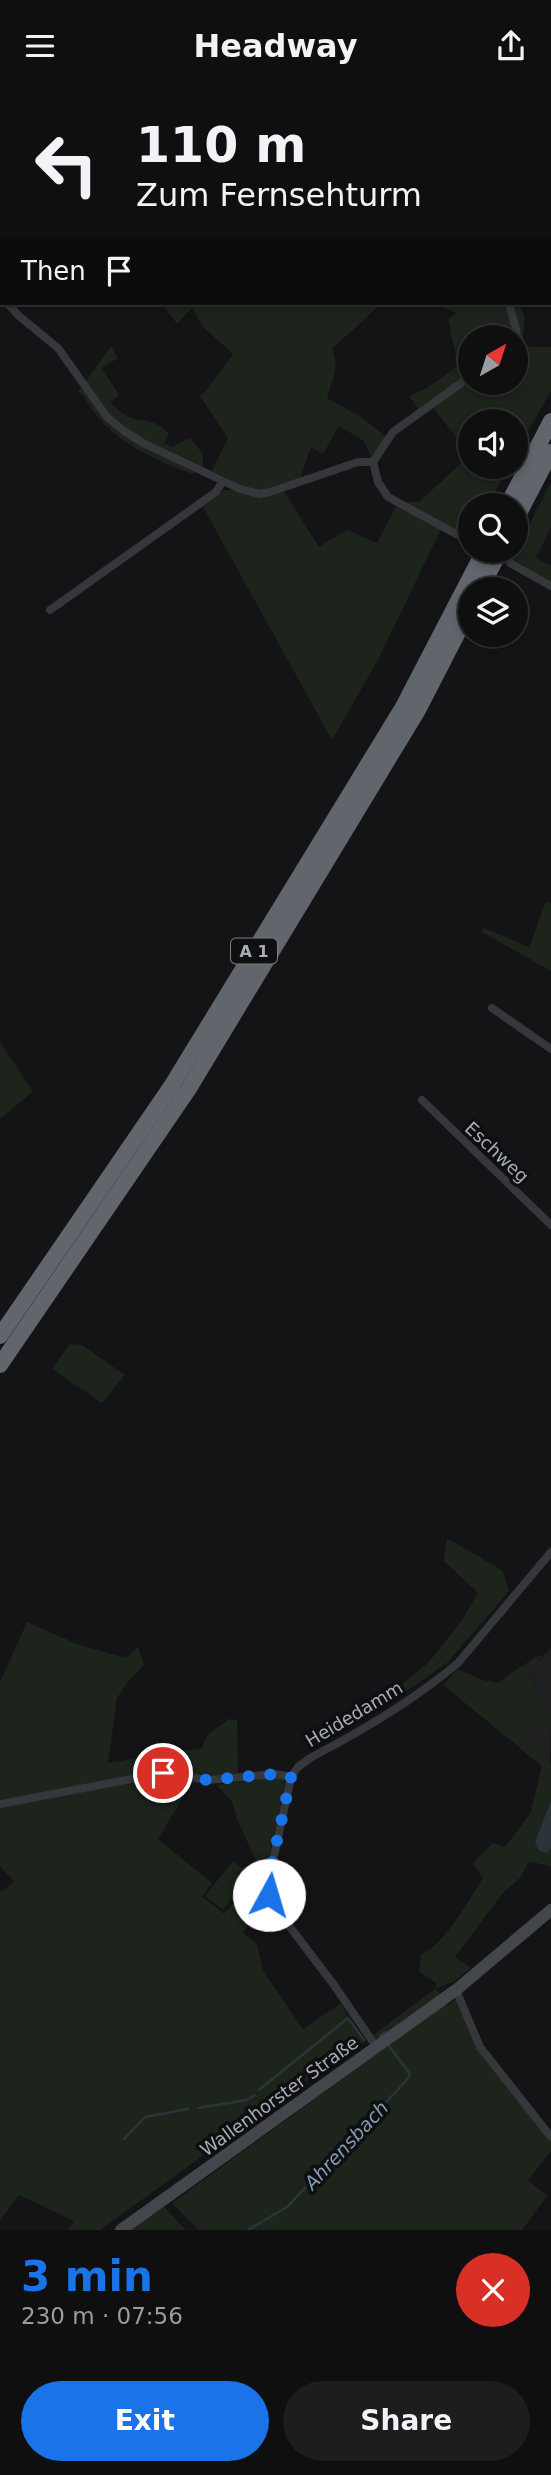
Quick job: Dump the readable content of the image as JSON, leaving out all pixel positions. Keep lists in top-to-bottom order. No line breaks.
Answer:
{"streets":{"highway":["A 1"],"main road":["Wallenhorster Straße"],"street":["Eschweg","Heidedamm"]},"water":["Ahrensbach"],"north":"top right","page":{"header":"Headway","turn":["110 m","Zum Fernsehturm"],"then":"Then","heading":["3 min","230 m · 07:56"],"buttons":["Exit","Share"]}}
